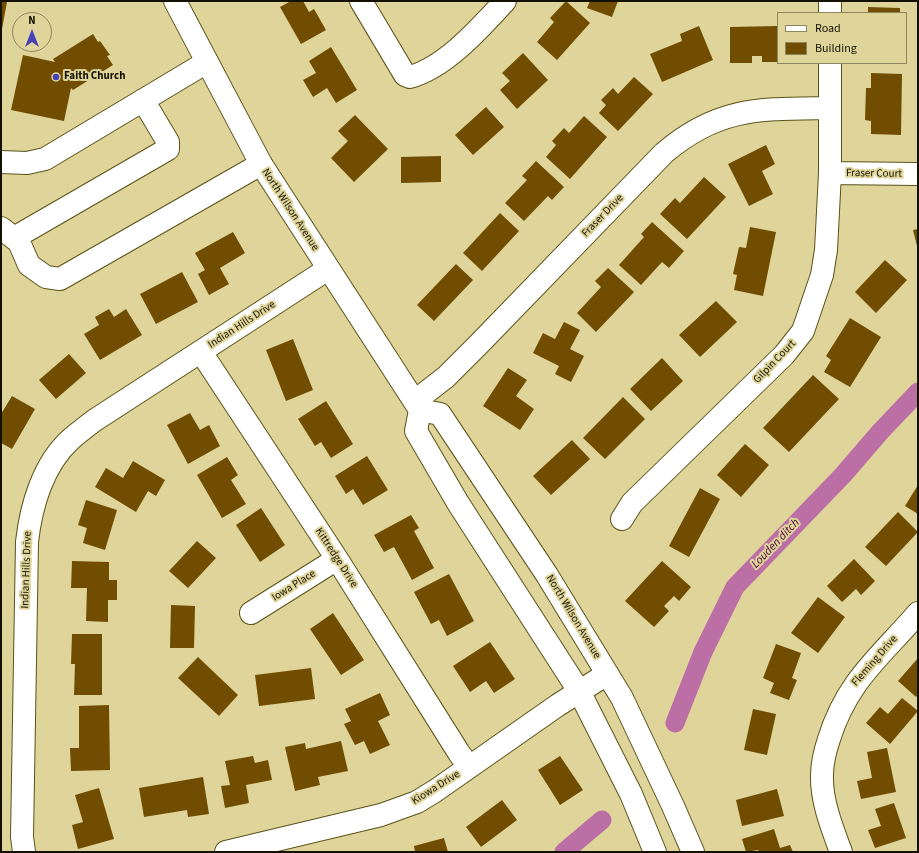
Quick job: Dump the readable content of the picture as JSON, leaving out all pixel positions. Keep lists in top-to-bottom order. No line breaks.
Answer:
{"streets":{"street":["Fraser Court","North Wilson Avenue","Fraser Drive","Indian Hills Drive","Gilpin Court","Kittredge Drive","Iowa Place","Fleming Drive","Kiowa Drive"]},"crossings":[["Fraser Court","Gilpin Court"],["North Wilson Avenue","Fraser Drive"],["North Wilson Avenue","Indian Hills Drive"],["North Wilson Avenue","Kiowa Drive"],["Fraser Drive","Gilpin Court"],["Indian Hills Drive","Kittredge Drive"],["Kittredge Drive","Iowa Place"],["Kittredge Drive","Kiowa Drive"]],"water":["Louden ditch"],"places":["Faith Church"],"legend":["Road","Building"],"north":"top"}
